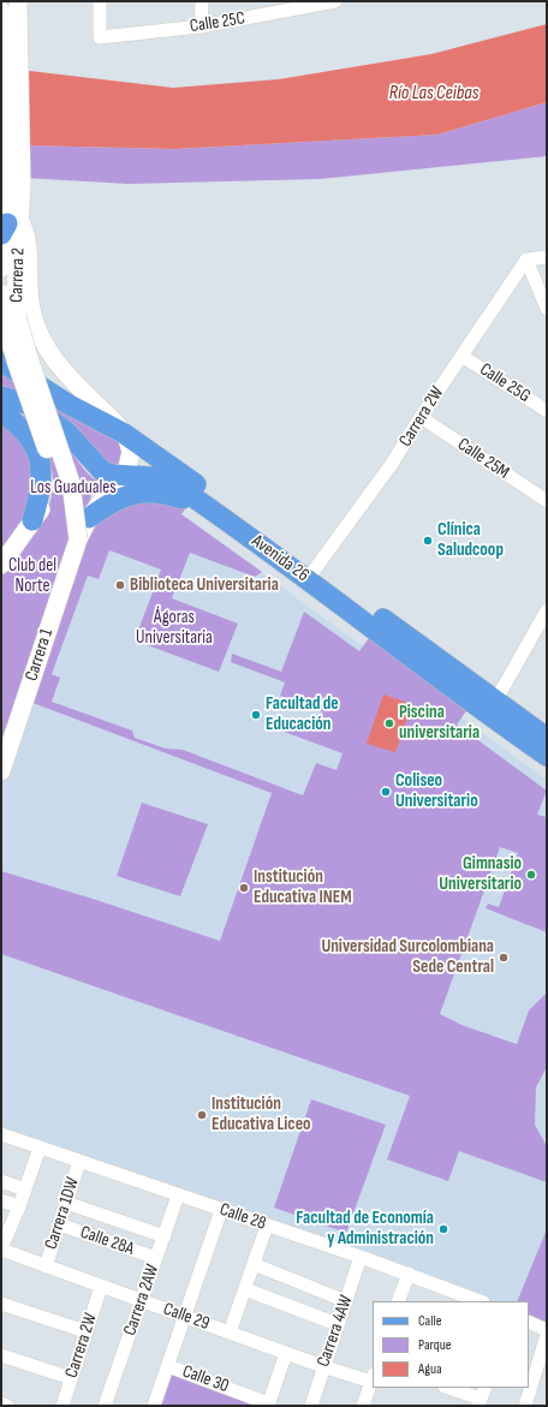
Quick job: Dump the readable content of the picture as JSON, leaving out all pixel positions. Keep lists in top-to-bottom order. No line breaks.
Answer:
{"streets":{"main road":["Carrera 2","Avenida 26","Carrera 1"],"street":["Calle 25C","Calle 25G","Carrera 2W","Calle 25M","Carrera 1DW","Calle 28","Calle 28A","Carrera 2AW","Calle 29","Carrera 4AW","Calle 30"]},"crossings":[["Carrera 2","Carrera 1"],["Calle 25G","Carrera 2W"],["Carrera 2W","Calle 25M"],["Carrera 2W","Avenida 26"],["Carrera 2W","Calle 29"],["Avenida 26","Carrera 1"],["Carrera 1DW","Calle 28"],["Carrera 1DW","Calle 28A"],["Carrera 1DW","Calle 29"],["Calle 28","Carrera 2AW"],["Calle 28","Carrera 4AW"],["Calle 28A","Carrera 2AW"],["Carrera 2AW","Calle 29"],["Calle 29","Carrera 4AW"]],"water":["Río Las Ceibas"],"parks":["Los Guaduales","Club del Norte","Ágoras Universitaria"],"places":["Clínica Saludcoop","Biblioteca Universitaria","Facultad de Educación","Piscina universitaria","Coliseo Universitario","Gimnasio Universitario","Institución Educativa INEM","Universidad Surcolombiana Sede Central","Institución Educativa Liceo","Facultad de Economía y Administración"],"legend":["Calle","Parque","Agua"]}
